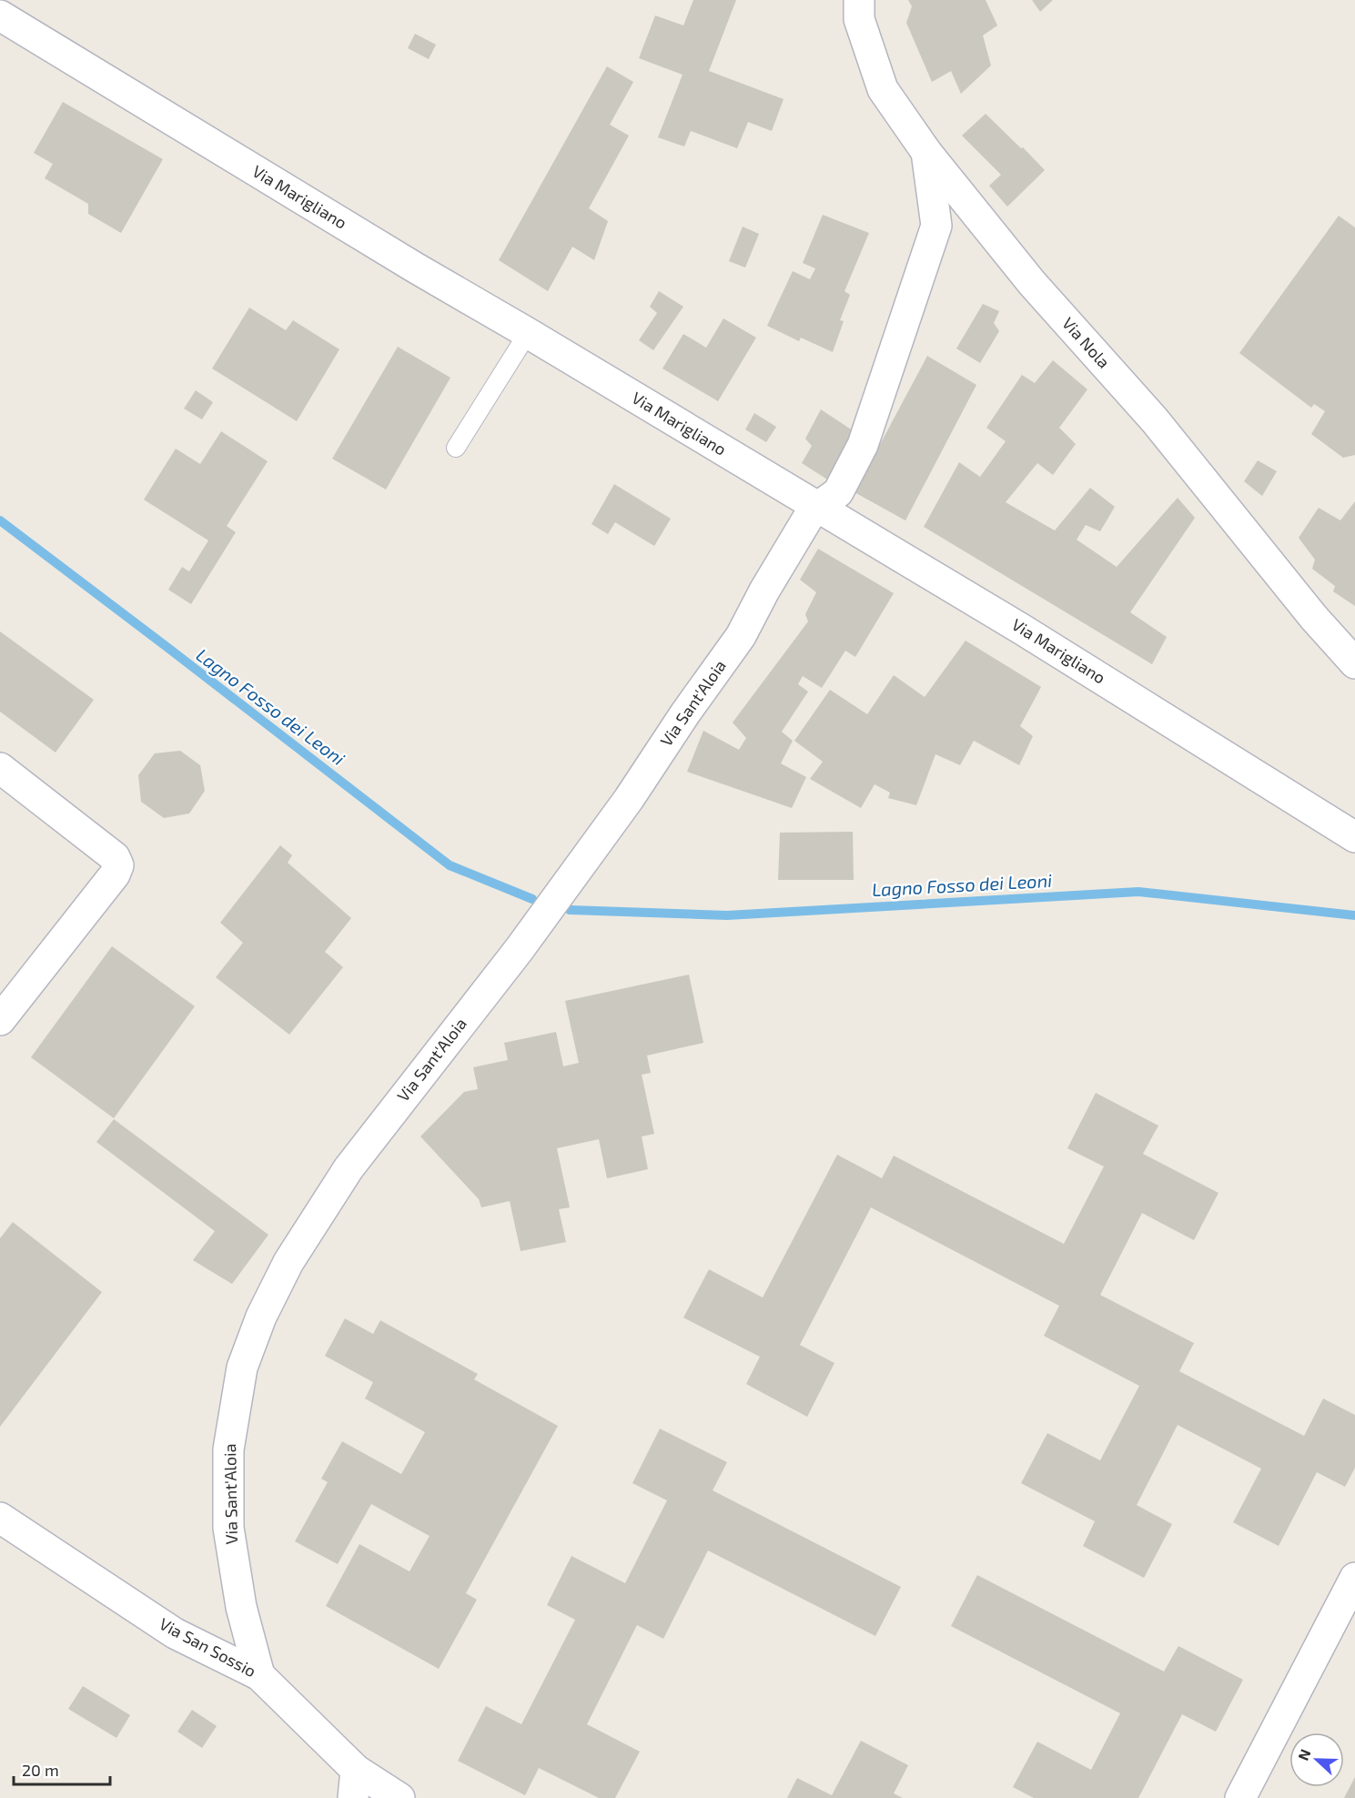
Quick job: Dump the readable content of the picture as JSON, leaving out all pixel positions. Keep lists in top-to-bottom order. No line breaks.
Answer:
{"streets":{"street":["Via Marigliano","Via Nola","Via Sant'Aloia","Via San Sossio"]},"crossings":[["Via Marigliano","Via Sant'Aloia"],["Via Nola","Via Sant'Aloia"],["Via Sant'Aloia","Via San Sossio"]],"water":["Lagno Fosso dei Leoni"],"scale_bar":"20 m","north":"left"}
